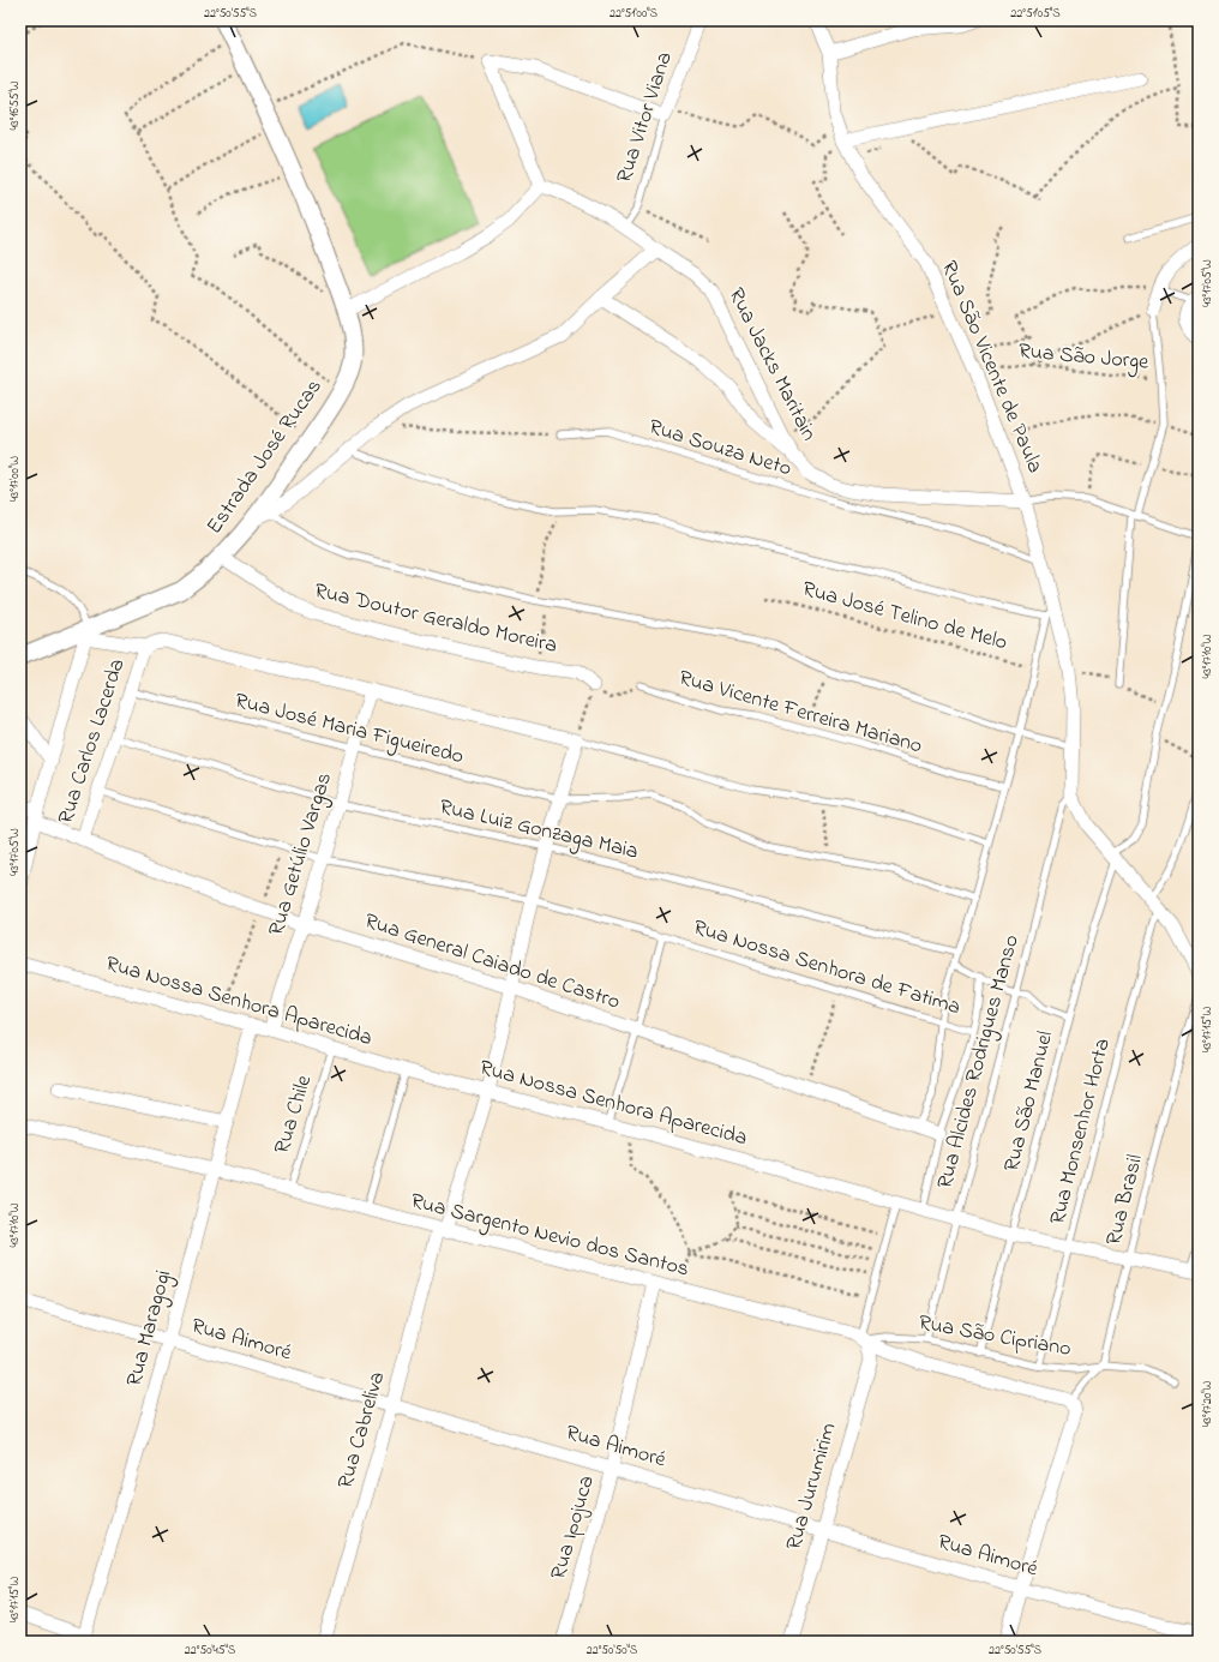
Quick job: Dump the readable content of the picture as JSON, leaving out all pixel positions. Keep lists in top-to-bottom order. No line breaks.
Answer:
{"streets":{"street":["Rua Vitor Viana","Rua Jacks Maritain","Rua São Vicente de Paula","Estrada José Rucas","Rua Doutor Geraldo Moreira","Rua Carlos Lacerda","Rua Getúlio Vargas","Rua General Caiado de Castro","Rua Nossa Senhora Aparecida","Rua Sargento Nevio dos Santos","Rua Maragogi","Rua Aimoré","Rua Cabreliva","Rua Jurumirim","Rua Ipojuca"],"lane":["Rua Souza Neto","Rua Vicente Ferreira Mariano","Rua José Maria Figueiredo","Rua Luiz Gonzaga Maia","Rua Nossa Senhora de Fatima","Rua Alcides Rodrigues Manso","Rua São Manuel","Rua Chile","Rua Monsenhor Horta","Rua Brasil","Rua São Cipriano"],"path":["Rua São Jorge","Rua José Telino de Melo"]},"crossings":[["Rua Vitor Viana","Rua Jacks Maritain"],["Rua São Jorge","Rua São Vicente de Paula"],["Rua Jacks Maritain","Rua São Vicente de Paula"],["Estrada José Rucas","Rua Doutor Geraldo Moreira"],["Rua José Maria Figueiredo","Rua Carlos Lacerda"],["Rua José Maria Figueiredo","Rua Getúlio Vargas"],["Rua José Maria Figueiredo","Rua Cabreliva"],["Rua Carlos Lacerda","Rua Luiz Gonzaga Maia"],["Rua Carlos Lacerda","Rua General Caiado de Castro"],["Rua Carlos Lacerda","Rua Nossa Senhora de Fatima"],["Rua Luiz Gonzaga Maia","Rua Getúlio Vargas"],["Rua Luiz Gonzaga Maia","Rua Cabreliva"],["Rua Getúlio Vargas","Rua General Caiado de Castro"],["Rua Getúlio Vargas","Rua Nossa Senhora de Fatima"],["Rua Getúlio Vargas","Rua Nossa Senhora Aparecida"],["Rua General Caiado de Castro","Rua Cabreliva"],["Rua Nossa Senhora de Fatima","Rua Cabreliva"],["Rua Nossa Senhora Aparecida","Rua Alcides Rodrigues Manso"],["Rua Nossa Senhora Aparecida","Rua São Manuel"],["Rua Nossa Senhora Aparecida","Rua Chile"],["Rua Nossa Senhora Aparecida","Rua Monsenhor Horta"],["Rua Nossa Senhora Aparecida","Rua Brasil"],["Rua Nossa Senhora Aparecida","Rua Maragogi"],["Rua Nossa Senhora Aparecida","Rua Cabreliva"],["Rua Alcides Rodrigues Manso","Rua São Cipriano"],["Rua São Manuel","Rua São Cipriano"],["Rua Chile","Rua Sargento Nevio dos Santos"],["Rua Monsenhor Horta","Rua São Cipriano"],["Rua Brasil","Rua São Cipriano"],["Rua Sargento Nevio dos Santos","Rua Maragogi"],["Rua Sargento Nevio dos Santos","Rua São Cipriano"],["Rua Sargento Nevio dos Santos","Rua Cabreliva"],["Rua Sargento Nevio dos Santos","Rua Jurumirim"],["Rua Sargento Nevio dos Santos","Rua Ipojuca"],["Rua Maragogi","Rua Aimoré"],["Rua São Cipriano","Rua Jurumirim"],["Rua Aimoré","Rua Cabreliva"],["Rua Aimoré","Rua Jurumirim"],["Rua Aimoré","Rua Ipojuca"]],"coordinates":["22°50'55\"S","22°51'00\"S","22°51'05\"S","43°16'55\"W","43°17'05\"W","43°17'00\"W","43°17'10\"W","43°17'15\"W","43°17'20\"W","22°50'45\"S","22°50'50\"S"]}
